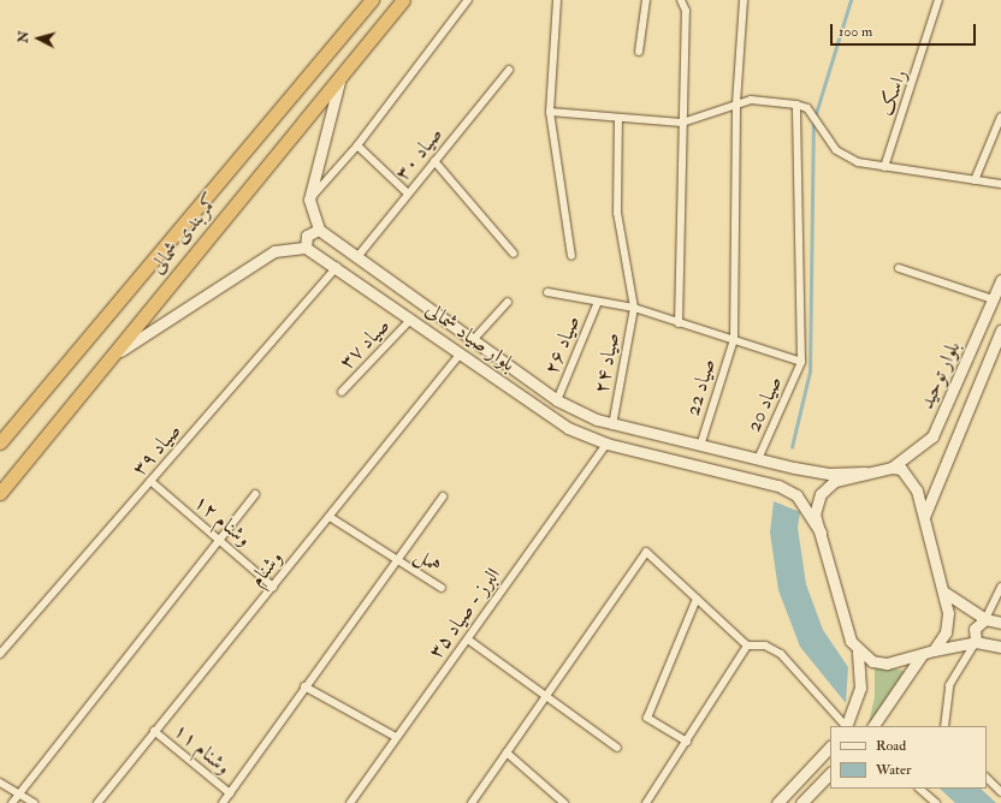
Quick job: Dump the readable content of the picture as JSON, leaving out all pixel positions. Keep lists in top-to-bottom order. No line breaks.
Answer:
{"streets":{"highway":["کمربندی شمالی"],"main road":["بلوار صیاد شمالی","بلوار توحید"],"street":["راسک","صیاد ۳۰","صیاد ۳۷","صیاد ۲۶","صیاد ۲۴","صیاد 22","صیاد 20","صیاد ۳۹","وشنام ۱۲","همل","وشنام","البرز - صیاد ۳۵","وشنام ۱۱"]},"crossings":[["صیاد ۳۰","بلوار صیاد شمالی"],["بلوار صیاد شمالی","صیاد ۳۷"],["بلوار صیاد شمالی","صیاد ۲۶"],["بلوار صیاد شمالی","صیاد ۲۴"],["بلوار صیاد شمالی","صیاد 22"],["بلوار صیاد شمالی","صیاد 20"],["بلوار صیاد شمالی","صیاد ۳۹"],["بلوار صیاد شمالی","وشنام"],["بلوار صیاد شمالی","البرز - صیاد ۳۵"],["صیاد ۳۹","وشنام ۱۲"],["وشنام ۱۲","وشنام"],["همل","وشنام"],["وشنام","وشنام ۱۱"]],"legend":["Road","Water"],"scale_bar":"100 m","north":"left"}
